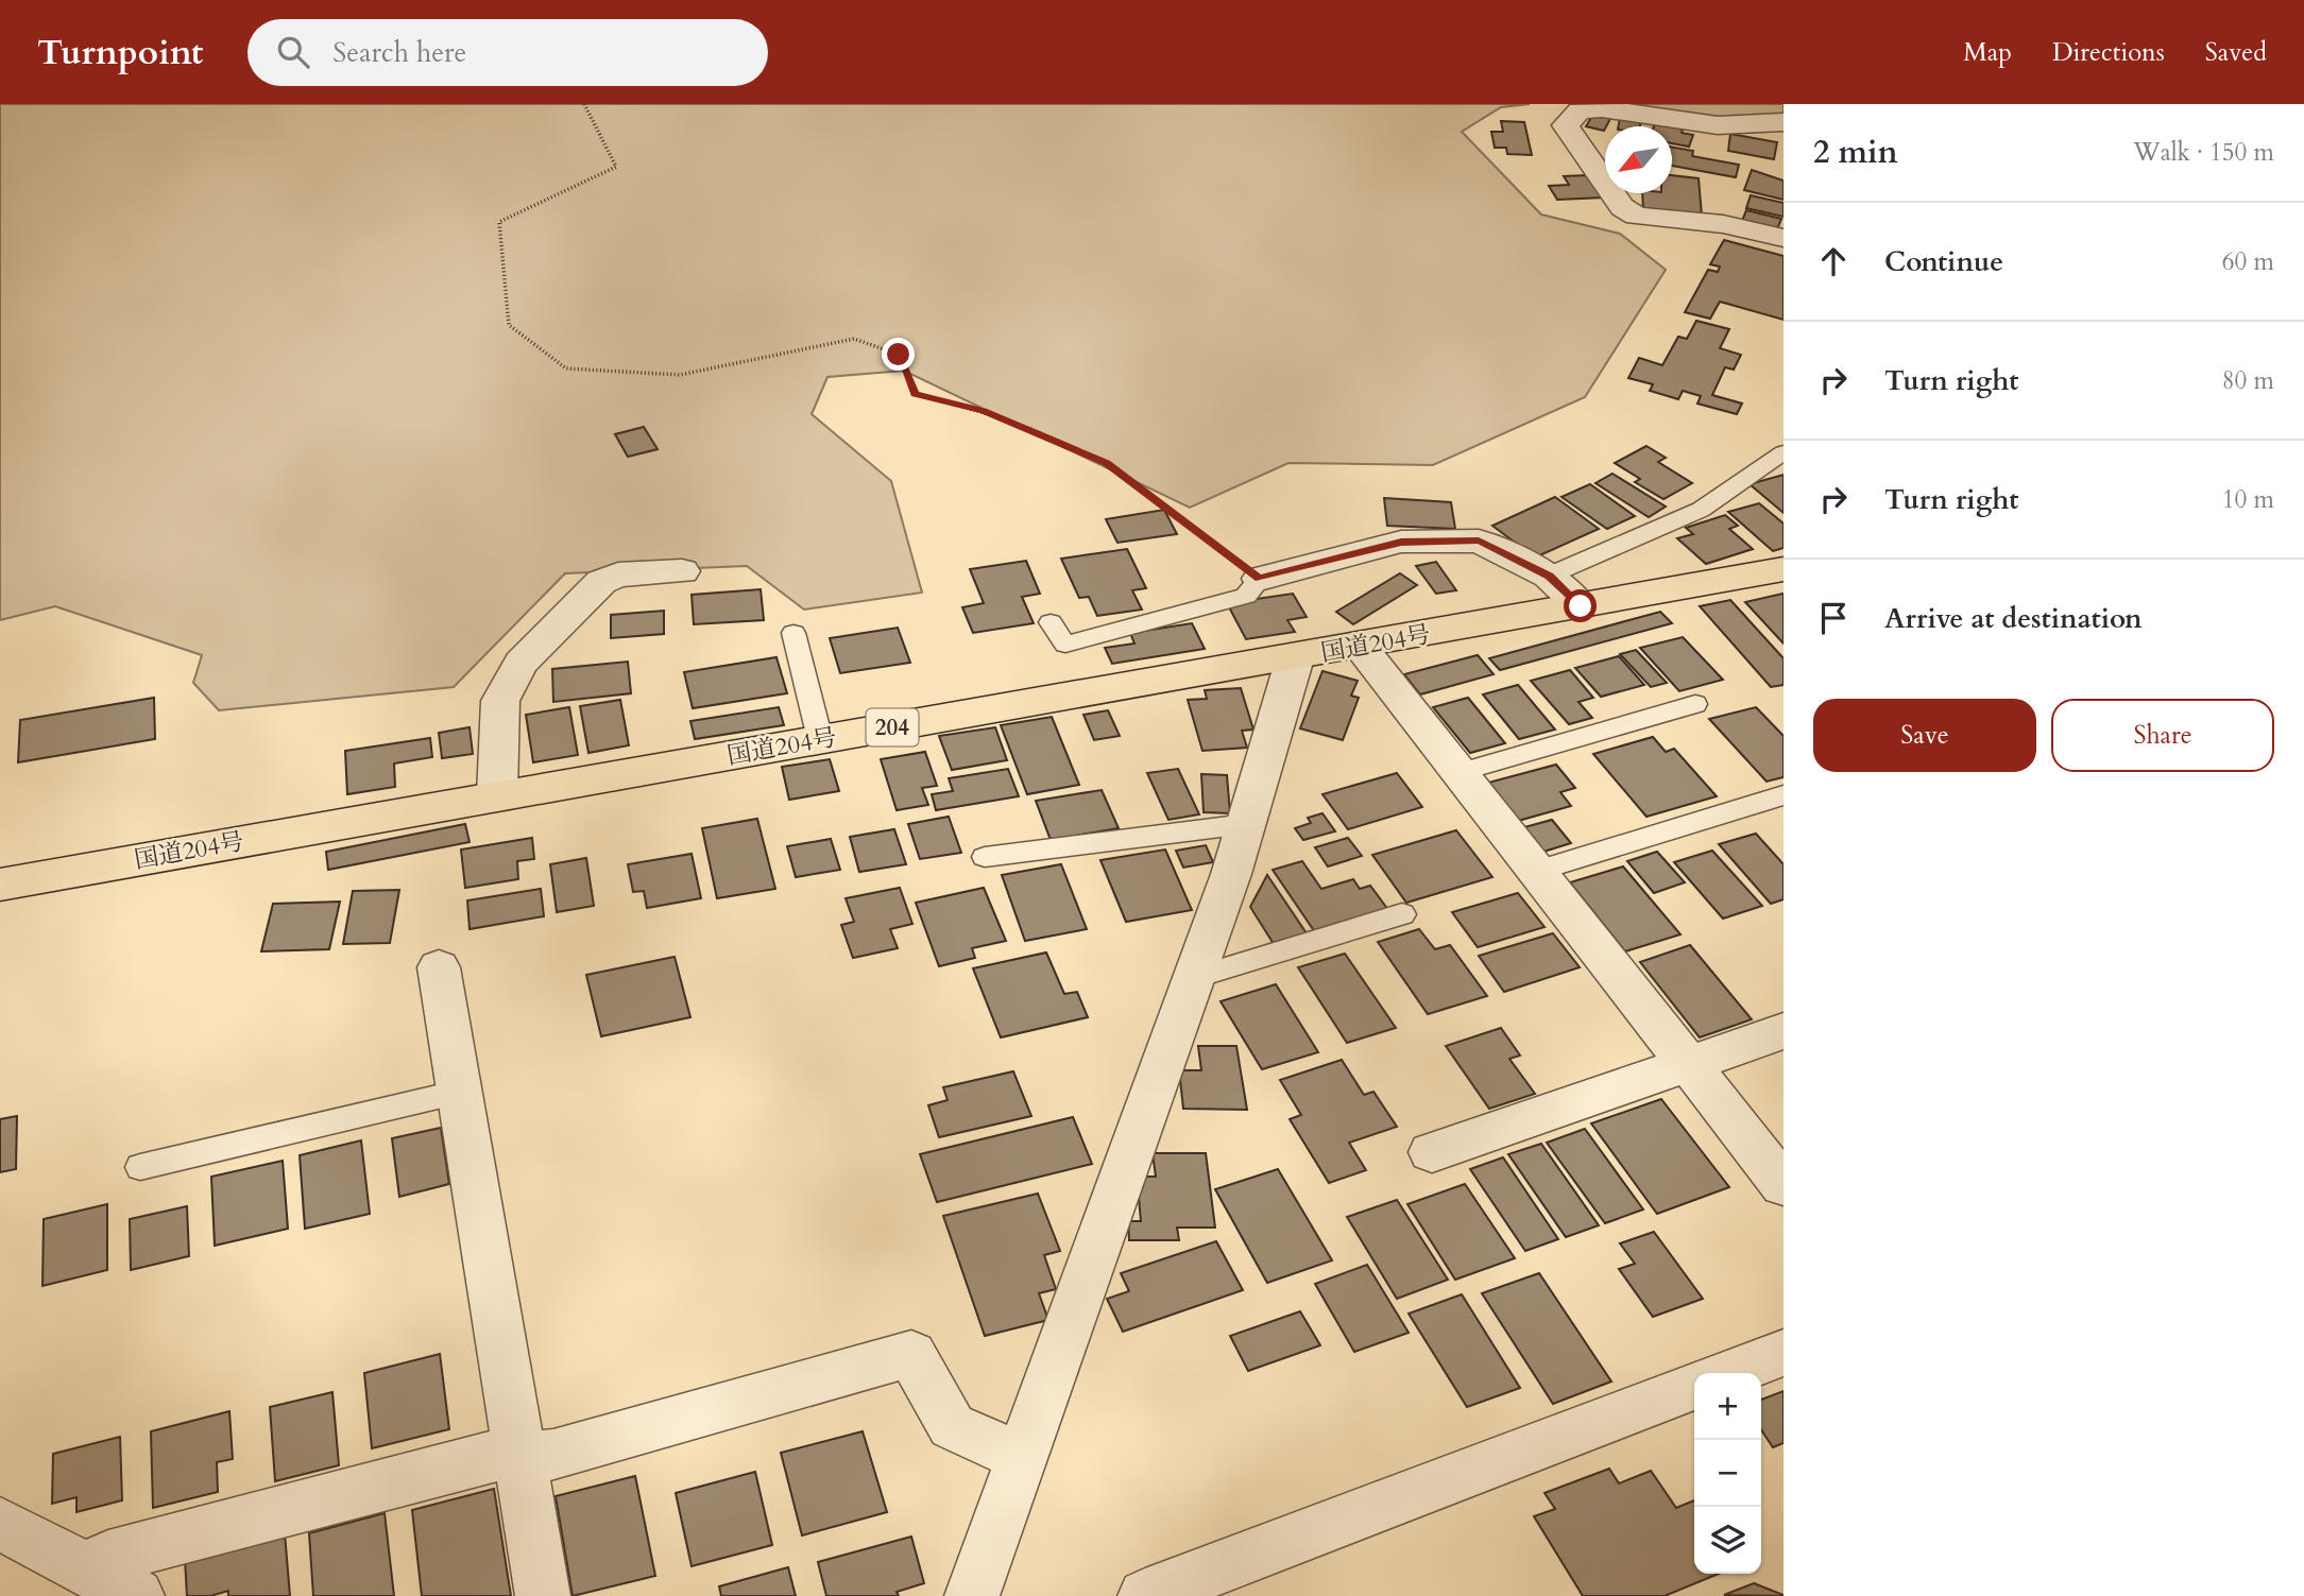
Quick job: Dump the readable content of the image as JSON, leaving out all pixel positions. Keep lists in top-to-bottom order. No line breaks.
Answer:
{"streets":{"highway":["国道204号","204"]},"north":"bottom left","page":{"header":"Turnpoint","search":"Search here","nav":["Map","Directions","Saved"],"heading":["2 min","Walk · 150 m"],"list":[["Continue","60 m"],["Turn right","80 m"],["Turn right","10 m"],"Arrive at destination"],"buttons":["Save","Share"],"map_buttons":["+","−"]}}
